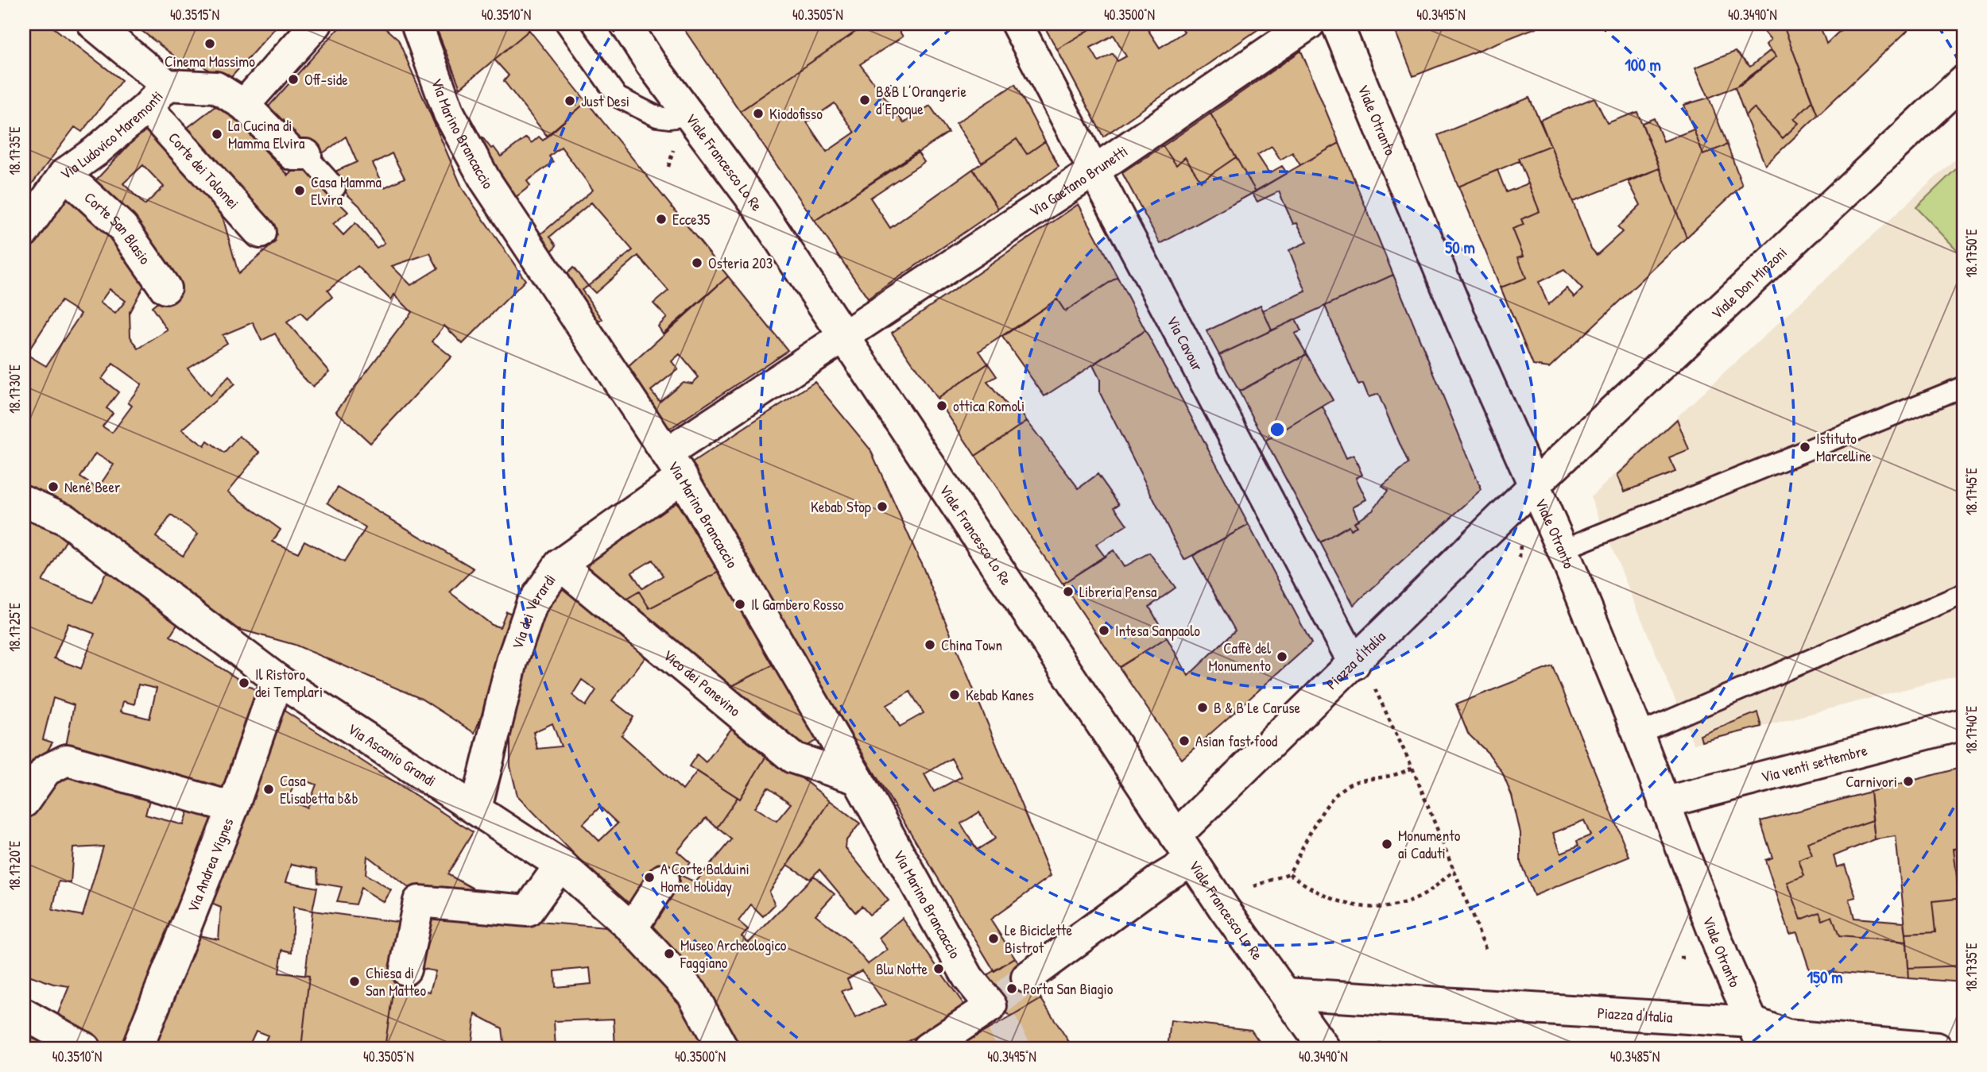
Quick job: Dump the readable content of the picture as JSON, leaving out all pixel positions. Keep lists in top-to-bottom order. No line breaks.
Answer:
{"streets":{"street":["Viale Otranto","Via Marino Brancaccio","Via Ludovico Maremonti","Viale Francesco Lo Re","Corte dei Tolomei","Via Gaetano Brunetti","Corte San Blasio","Viale Don Minzoni","Via Cavour","Via dei Verardi","Piazza d'Italia","Vico dei Panevino","Via Ascanio Grandi","Via venti settembre","Via Andrea Vignes"]},"crossings":[["Viale Otranto","Viale Don Minzoni"],["Viale Otranto","Piazza d'Italia"],["Viale Otranto","Via venti settembre"],["Via Marino Brancaccio","Via dei Verardi"],["Via Marino Brancaccio","Vico dei Panevino"],["Via Ludovico Maremonti","Corte dei Tolomei"],["Via Ludovico Maremonti","Corte San Blasio"],["Viale Francesco Lo Re","Via Gaetano Brunetti"],["Viale Francesco Lo Re","Via dei Verardi"],["Viale Francesco Lo Re","Piazza d'Italia"],["Via Gaetano Brunetti","Via Cavour"],["Via Gaetano Brunetti","Via dei Verardi"],["Viale Don Minzoni","Piazza d'Italia"],["Via Cavour","Piazza d'Italia"],["Via dei Verardi","Vico dei Panevino"],["Via dei Verardi","Via Ascanio Grandi"],["Via Ascanio Grandi","Via Andrea Vignes"]],"places":["Cinema Massimo","Off-side","B&B L’Orangerie d’Epoque","Just Desi","Kiodofisso","La Cucina di Mamma Elvira","Casa Mamma Elvira","Ecce35","Osteria 203","ottica Romoli","Istituto Marcelline","Nené Beer","Kebab Stop","Libreria Pensa","Il Gambero Rosso","Intesa Sanpaolo","China Town","Caffè del Monumento","Il Ristoro dei Templari","Kebab Kanes","B & B Le Caruse","Asian fast food","Carnivori","Casa Elisabetta b&b","Monumento ai Caduti","A Corte Balduini Home Holiday","Le Biciclette Bistrot","Museo Archeologico Faggiano","Blu Notte","Chiesa di San Matteo","Porta San Biagio"],"coordinates":["40.3515°N","40.3510°N","40.3505°N","40.3500°N","40.3495°N","40.3490°N","18.1735°E","18.1750°E","18.1730°E","18.1745°E","18.1725°E","18.1740°E","18.1720°E","40.3485°N"],"rings":["100 m","50 m","150 m"]}
